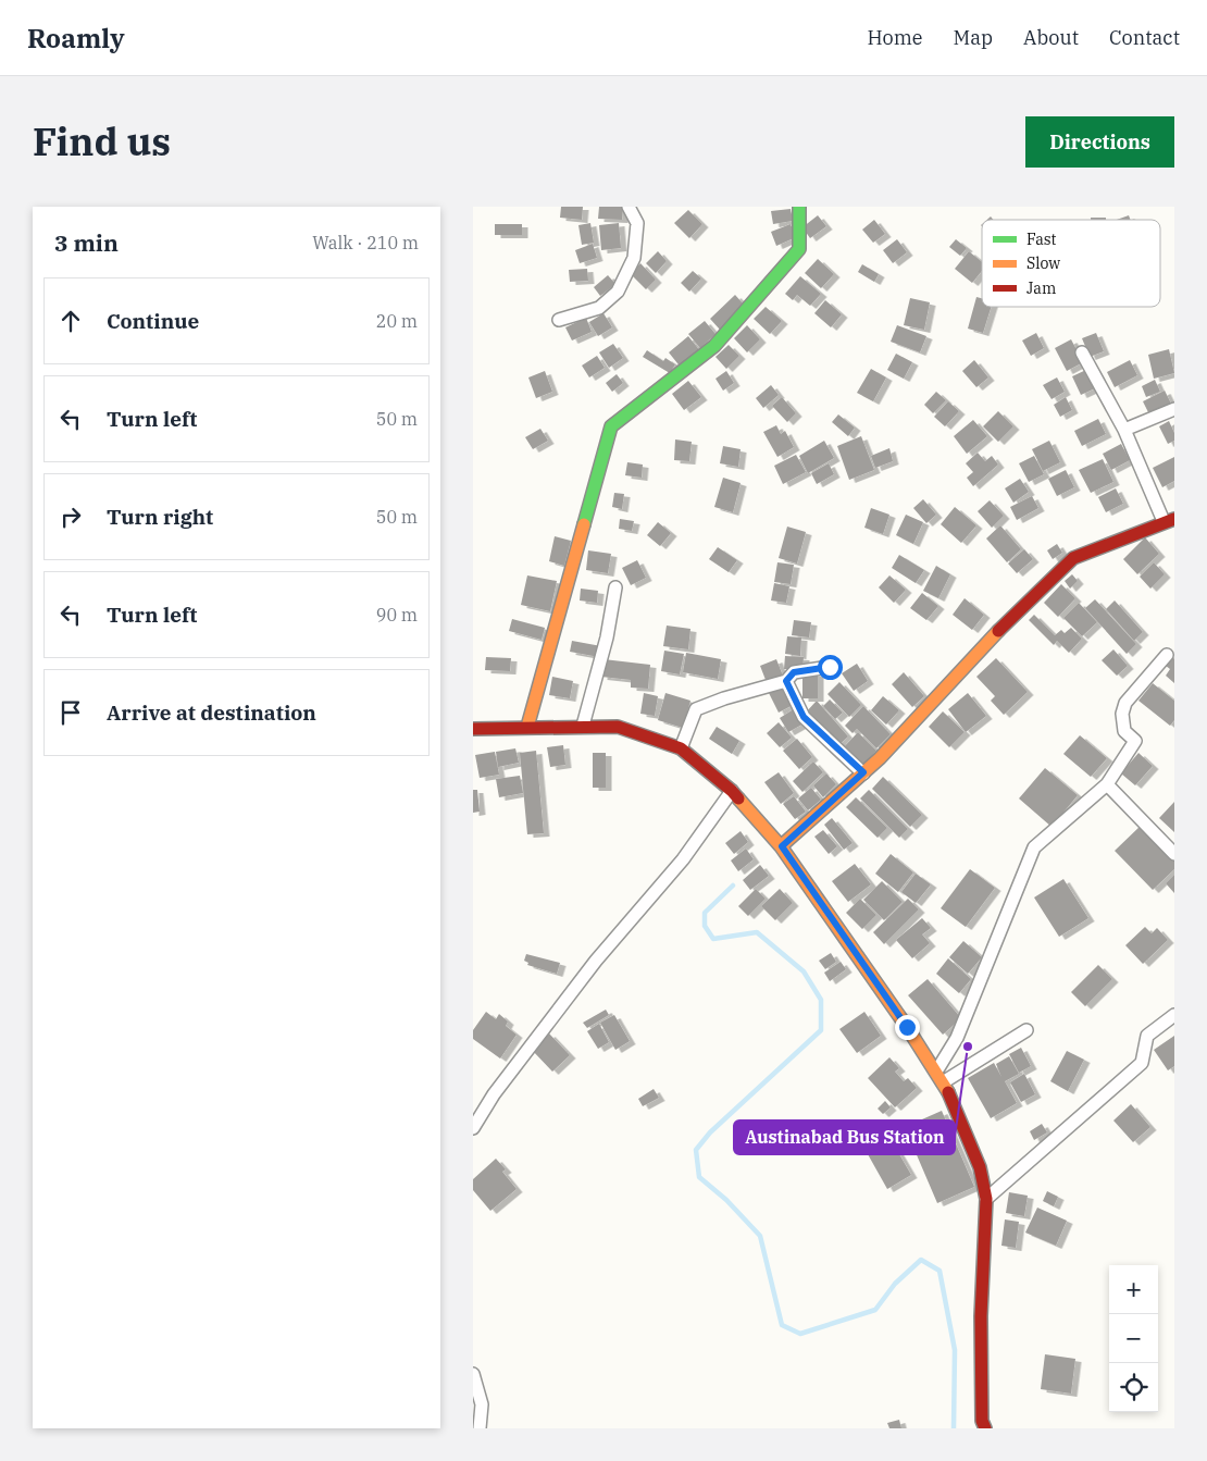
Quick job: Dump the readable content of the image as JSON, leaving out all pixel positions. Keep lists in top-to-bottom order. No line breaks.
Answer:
{"places":["Austinabad Bus Station"],"legend":["Fast","Slow","Jam"],"page":{"header":"Roamly","nav":["Home","Map","About","Contact"],"title":"Find us","buttons":"Directions","heading":["3 min","Walk · 210 m"],"list":[["Continue","20 m"],["Turn left","50 m"],["Turn right","50 m"],["Turn left","90 m"],"Arrive at destination"],"map_buttons":["+","−"]}}
